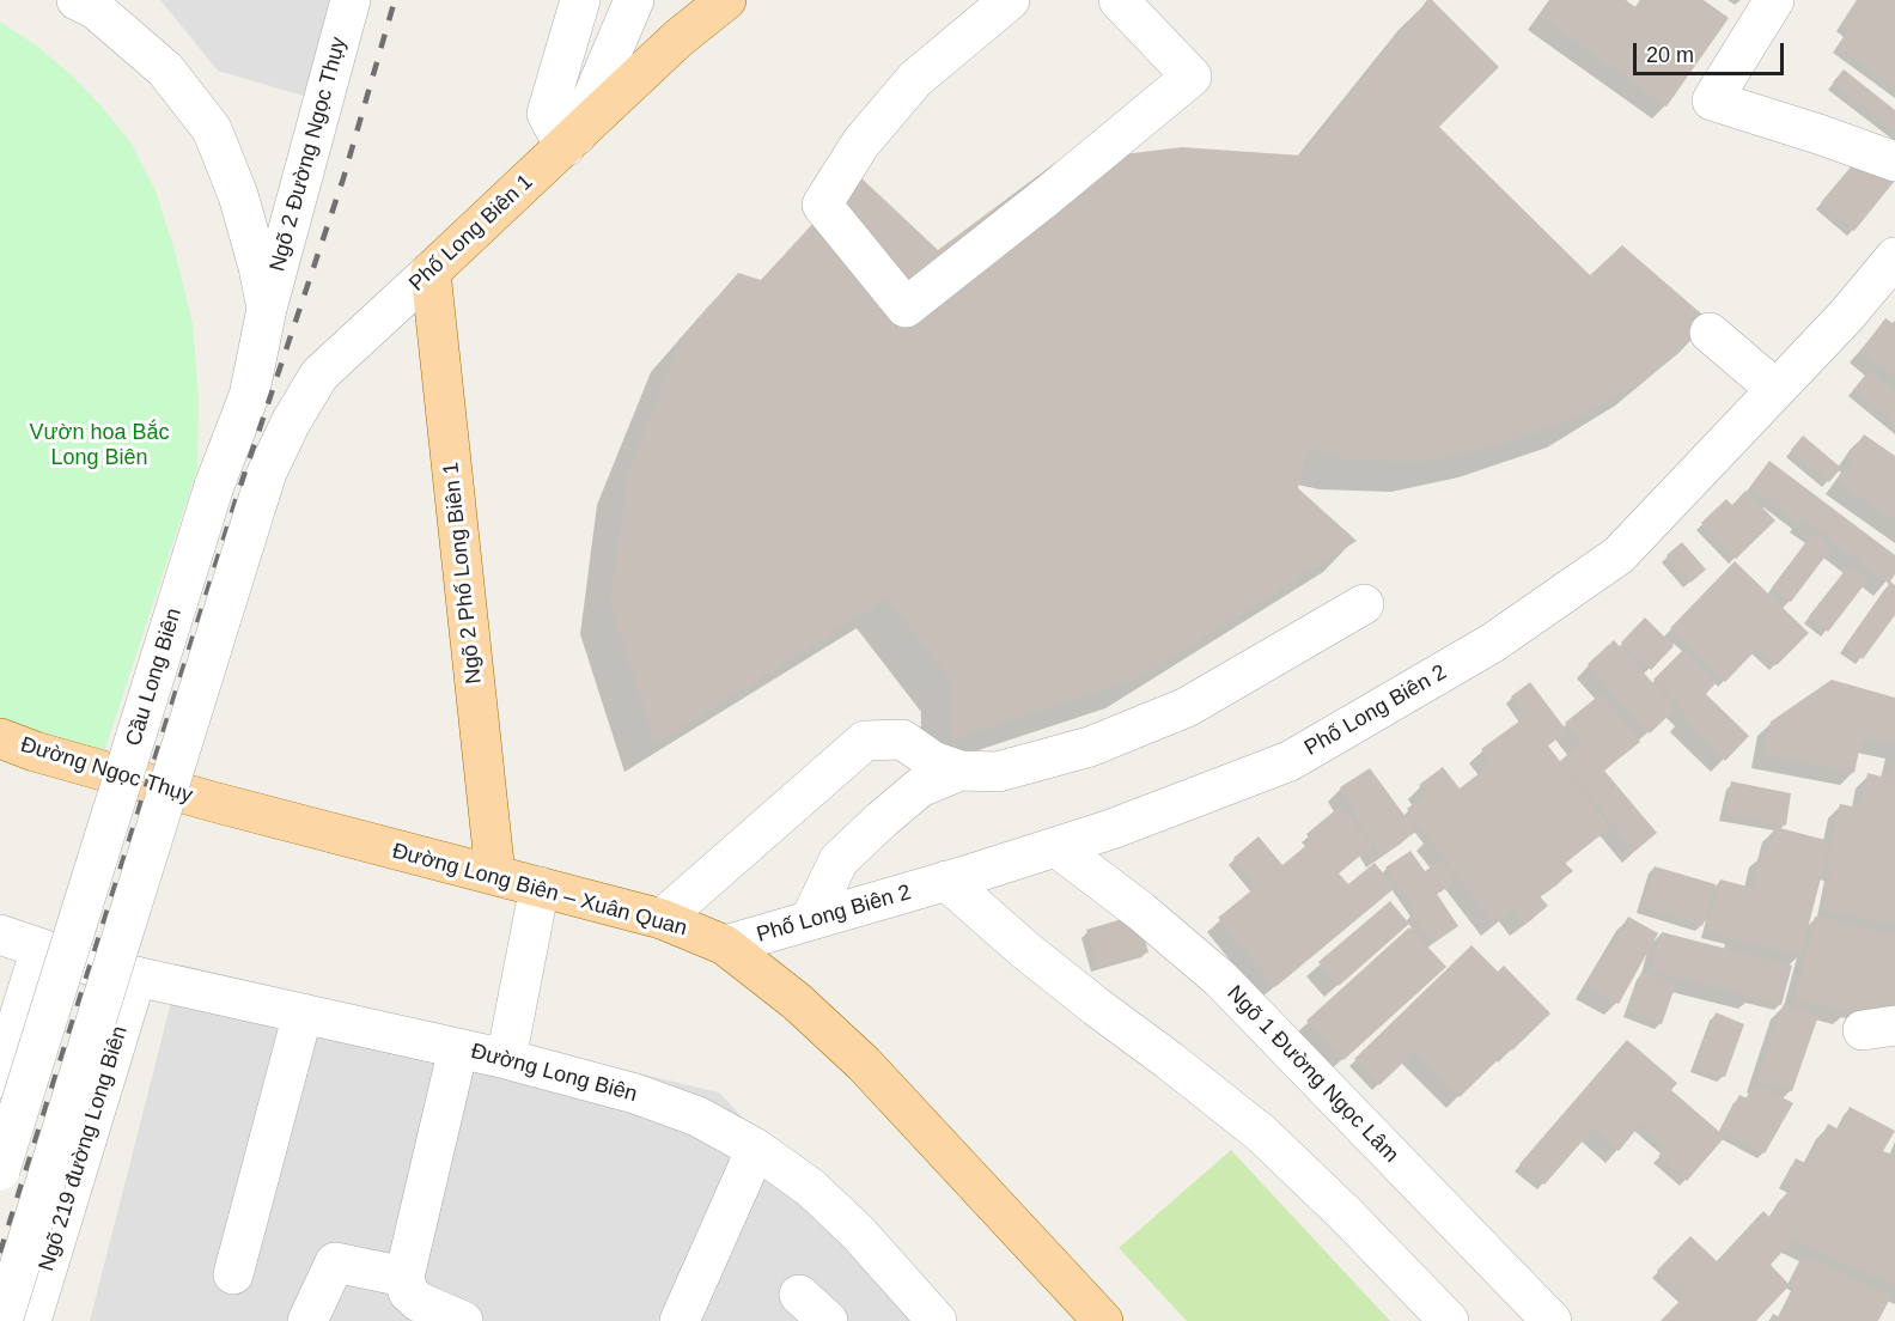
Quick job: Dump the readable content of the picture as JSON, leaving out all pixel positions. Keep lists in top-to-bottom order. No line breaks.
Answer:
{"streets":{"main road":["Phố Long Biên 1","Ngõ 2 Phố Long Biên 1","Đường Ngọc Thụy","Đường Long Biên – Xuân Quan"],"street":["Ngõ 2 Đường Ngọc Thụy","Cầu Long Biên","Phố Long Biên 2","Đường Long Biên","Ngõ 1 Đường Ngọc Lâm","Ngõ 219 đường Long Biên"]},"crossings":[["Ngõ 2 Đường Ngọc Thụy","Cầu Long Biên"],["Phố Long Biên 1","Ngõ 2 Phố Long Biên 1"],["Ngõ 2 Phố Long Biên 1","Đường Long Biên – Xuân Quan"],["Phố Long Biên 2","Đường Long Biên – Xuân Quan"],["Phố Long Biên 2","Ngõ 1 Đường Ngọc Lâm"],["Đường Ngọc Thụy","Đường Long Biên – Xuân Quan"],["Đường Long Biên","Ngõ 219 đường Long Biên"]],"parks":["Vườn hoa Bắc Long Biên"],"scale_bar":"20 m"}
